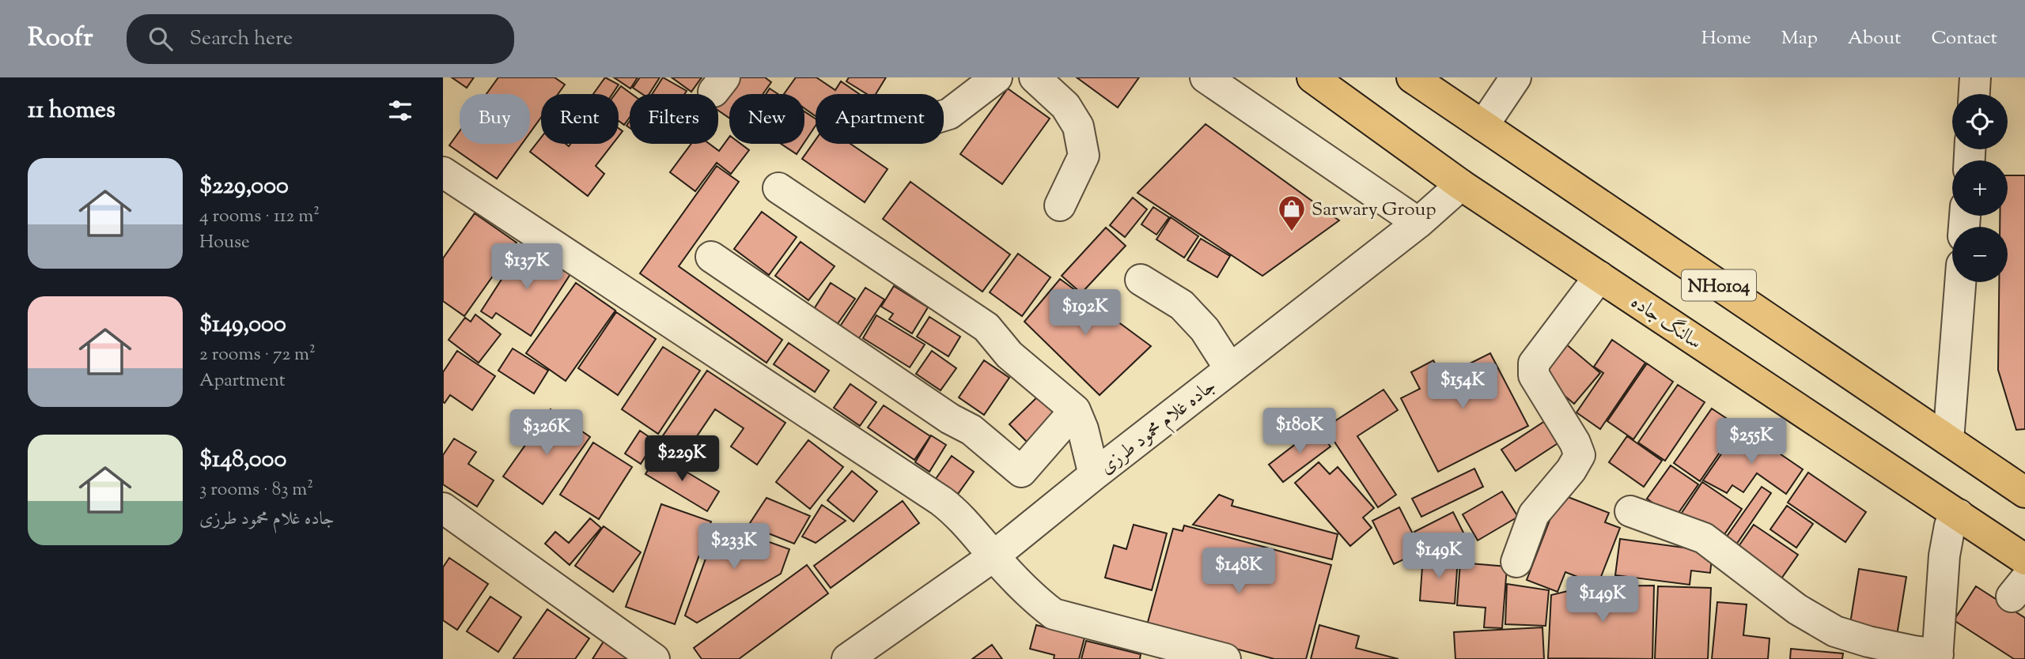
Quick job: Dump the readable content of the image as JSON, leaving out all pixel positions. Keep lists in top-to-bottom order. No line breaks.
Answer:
{"streets":{"highway":["NH0104","سالنگ جاده"],"street":["جاده غلام‌ محمود طرزی"]},"crossings":[["سالنگ جاده","جاده غلام‌ محمود طرزی"]],"places":{"shop":["Sarwary Group"]},"page":{"header":"Roofr","search":"Search here","nav":["Home","Map","About","Contact"],"heading":"11 homes","map_buttons":["+","−"],"chip":["Buy","Rent","Filters","New","Apartment"],"list":[{"name":"$229,000","note":"4 rooms · 112 m² · House"},{"name":"$149,000","note":"2 rooms · 72 m² · Apartment"},{"name":"$148,000","note":"3 rooms · 83 m² · جاده غلام‌ محمود طرزی"}],"price":["$137K","$192K","$154K","$180K","$326K","$255K","$229K","$233K","$149K","$148K","$149K"]}}
